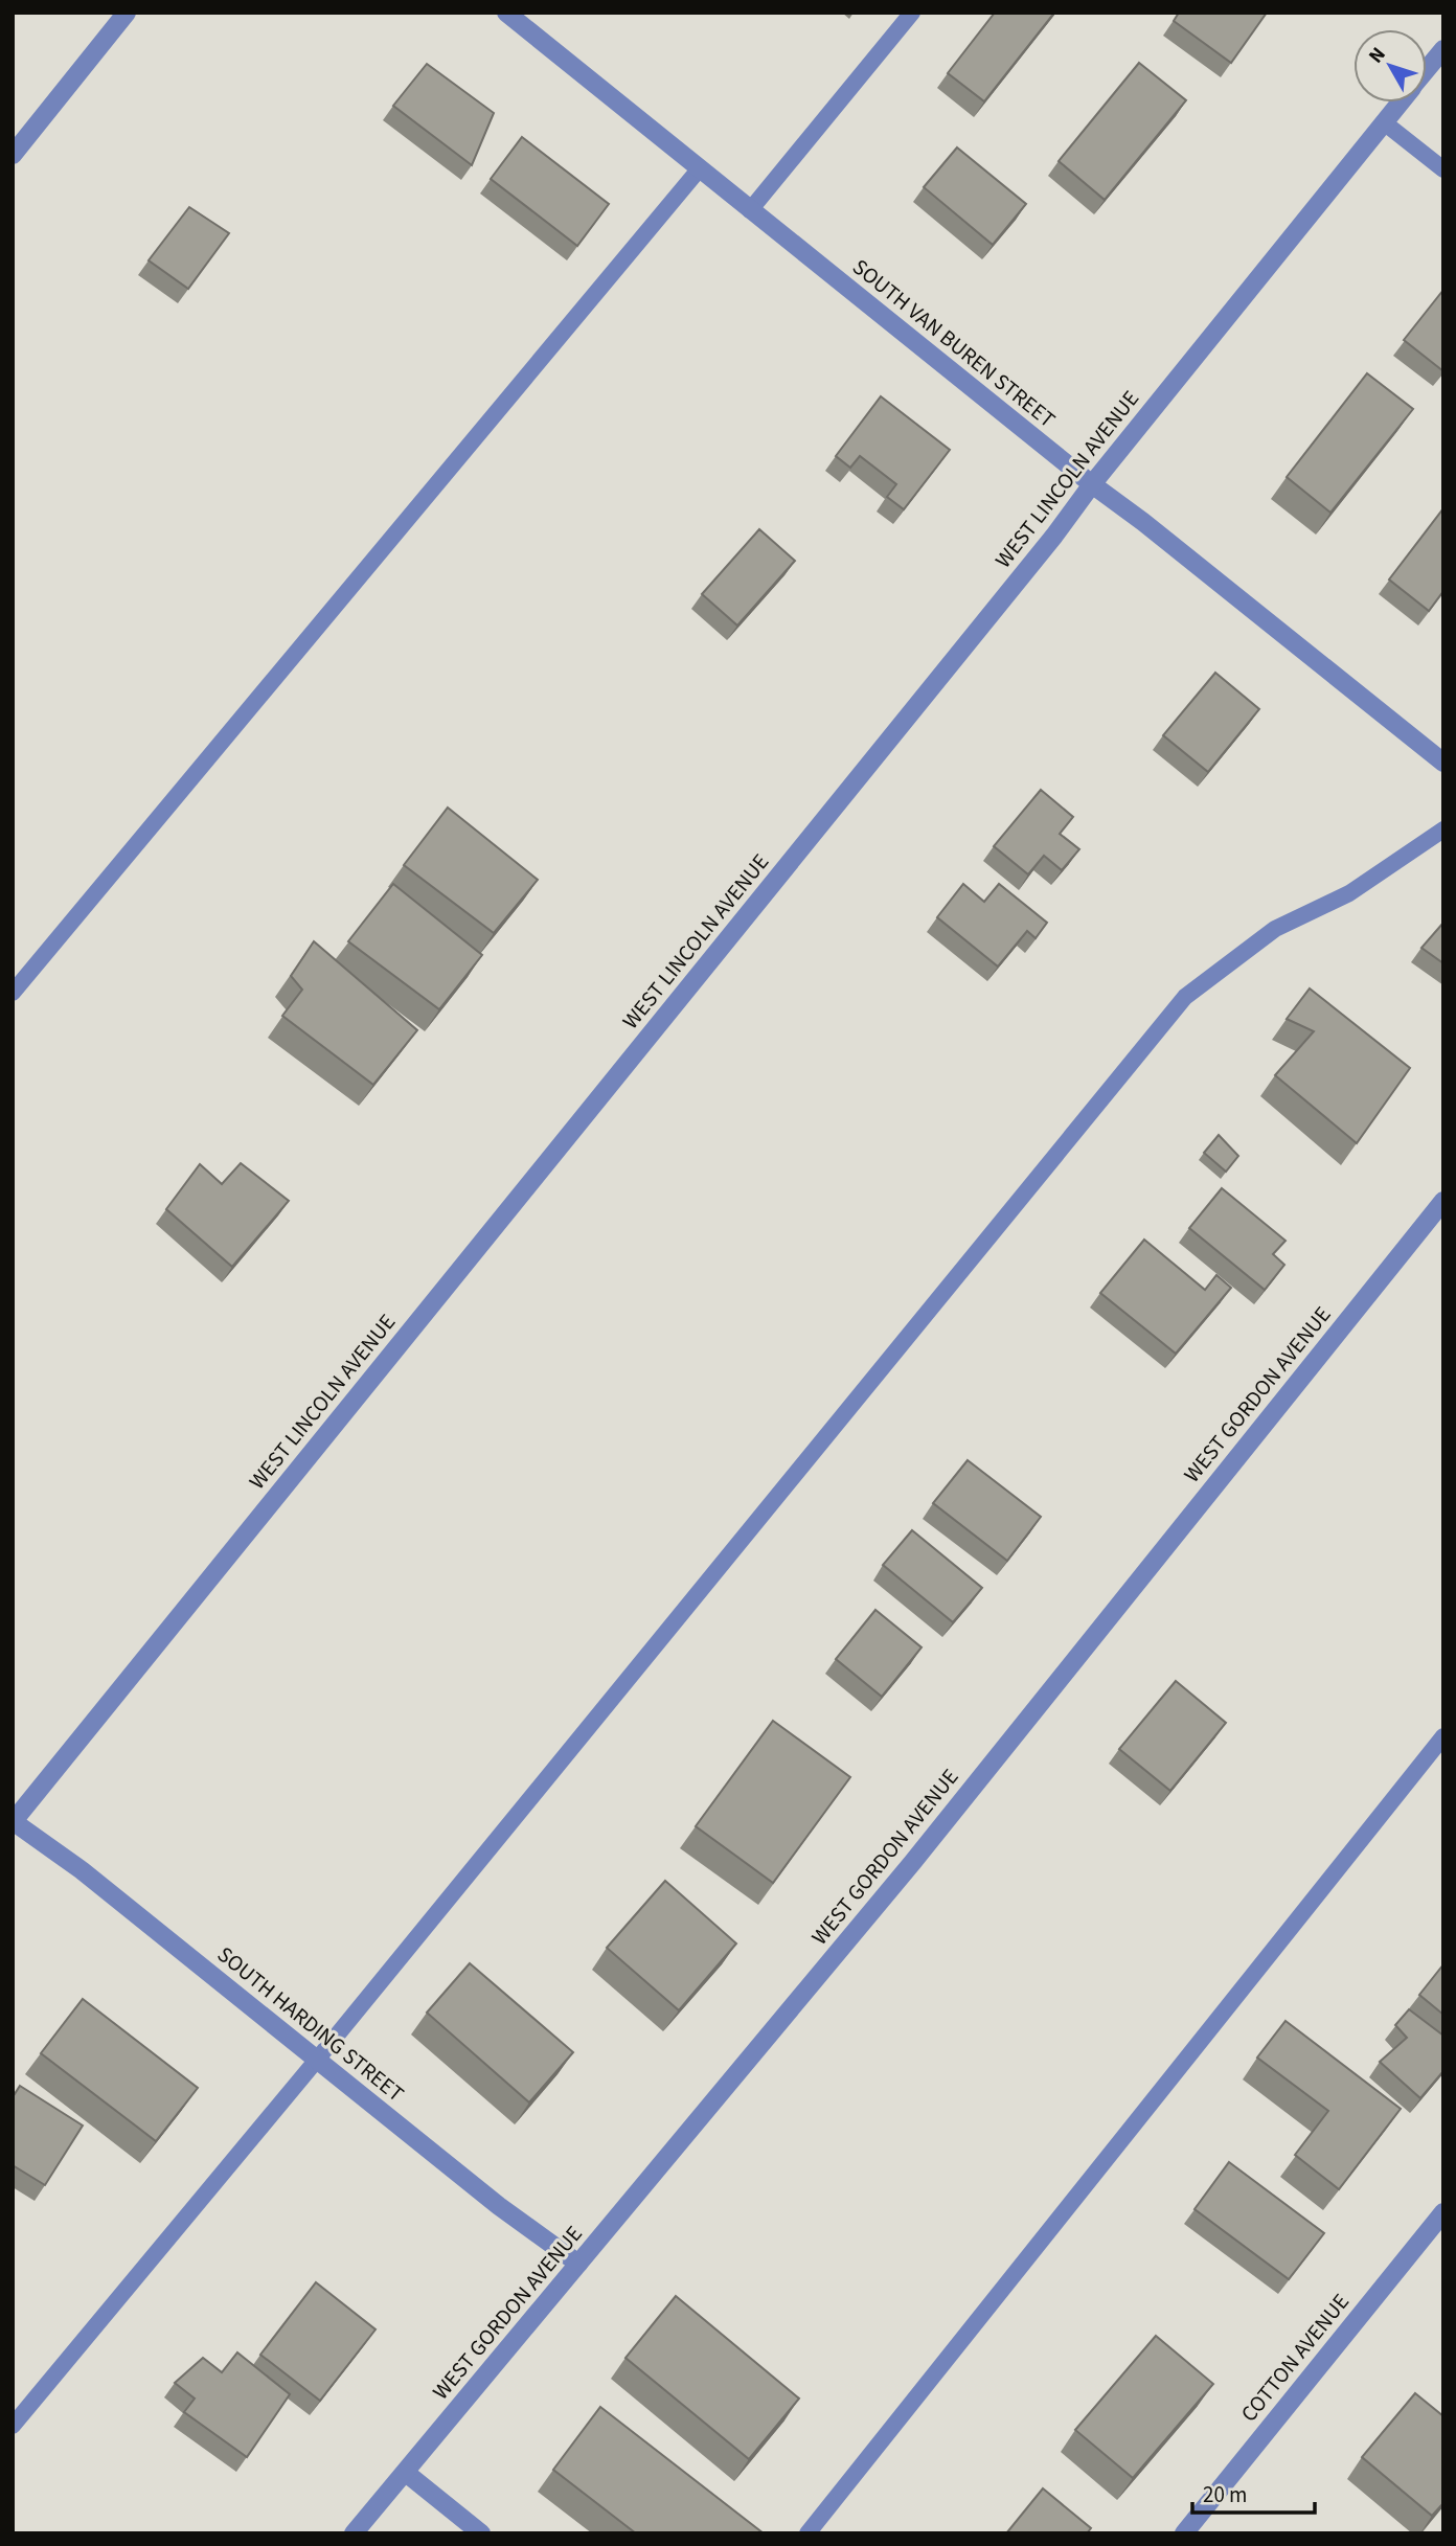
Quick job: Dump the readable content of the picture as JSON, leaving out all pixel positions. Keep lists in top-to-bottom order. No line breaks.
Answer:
{"streets":{"street":["SOUTH VAN BUREN STREET","WEST LINCOLN AVENUE","WEST GORDON AVENUE","SOUTH HARDING STREET","COTTON AVENUE"]},"crossings":[["SOUTH VAN BUREN STREET","WEST LINCOLN AVENUE"],["WEST LINCOLN AVENUE","SOUTH HARDING STREET"],["WEST GORDON AVENUE","SOUTH HARDING STREET"]],"scale_bar":"20 m","north":"top left"}
